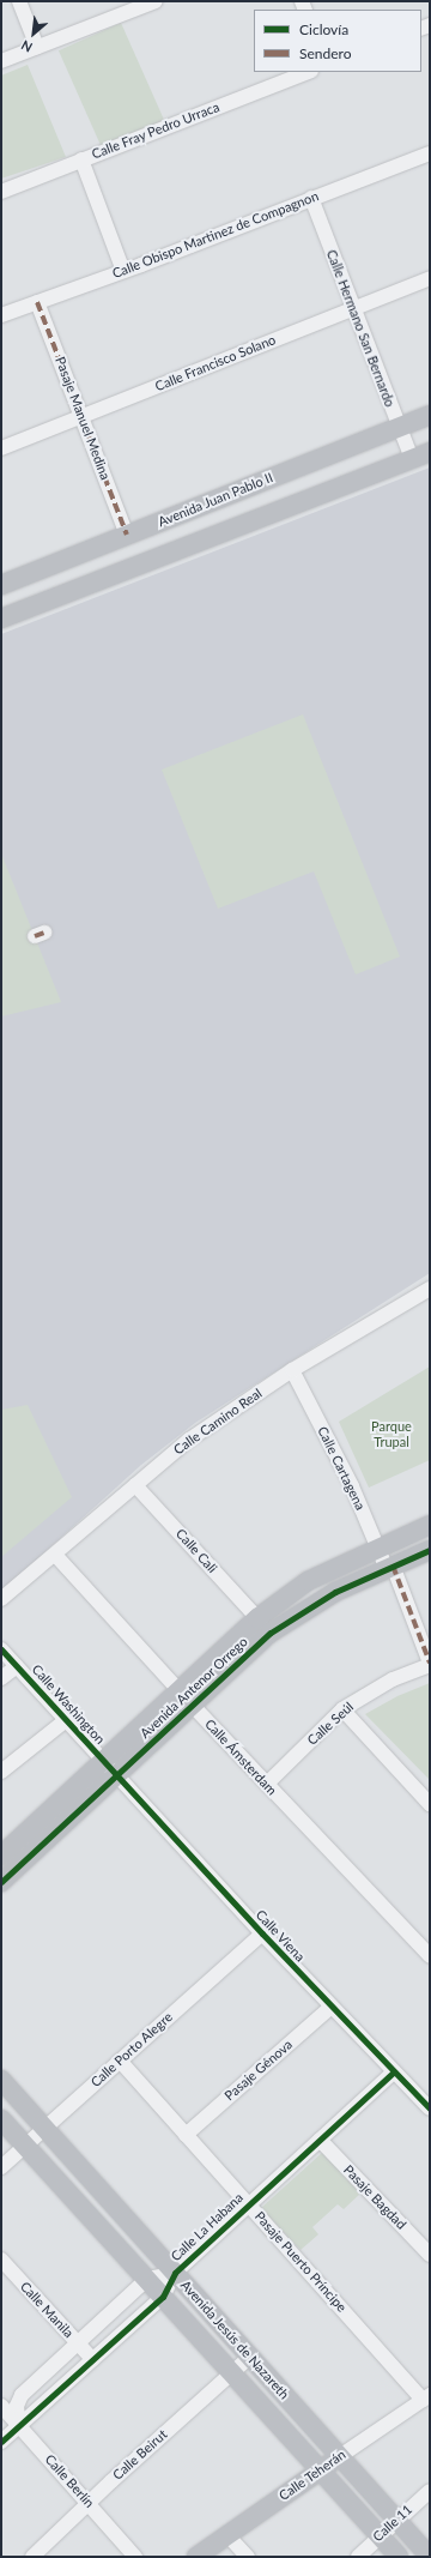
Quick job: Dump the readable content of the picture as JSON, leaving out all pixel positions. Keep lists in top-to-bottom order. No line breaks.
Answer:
{"streets":{"main road":["Avenida Juan Pablo II","Avenida Antenor Orrego","Avenida Jesús de Nazareth","Calle Teherán"],"street":["Calle Fray Pedro Urraca","Calle Obispo Martinez de Compagnon","Calle Hermano San Bernardo","Calle Francisco Solano","Pasaje Manuel Medina","Calle Camino Real","Calle Cartagena","Calle Cali","Calle Washington","Calle Seúl","Calle Ámsterdam","Calle Viena","Calle Porto Alegre","Pasaje Génova","Pasaje Bagdad","Calle La Habana","Pasaje Puerto Príncipe","Calle Manila","Calle Beirut","Calle Berlín","Calle 11"]},"crossings":[["Calle Obispo Martinez de Compagnon","Calle Hermano San Bernardo"],["Calle Obispo Martinez de Compagnon","Pasaje Manuel Medina"],["Calle Hermano San Bernardo","Calle Francisco Solano"],["Calle Hermano San Bernardo","Avenida Juan Pablo II"],["Calle Francisco Solano","Pasaje Manuel Medina"],["Pasaje Manuel Medina","Avenida Juan Pablo II"],["Calle Camino Real","Calle Cartagena"],["Calle Camino Real","Calle Cali"],["Calle Camino Real","Calle Ámsterdam"],["Calle Cartagena","Avenida Antenor Orrego"],["Calle Cartagena","Calle Seúl"],["Calle Cali","Avenida Antenor Orrego"],["Avenida Antenor Orrego","Calle Washington"],["Avenida Antenor Orrego","Calle Ámsterdam"],["Avenida Antenor Orrego","Calle Viena"],["Calle Washington","Calle Viena"],["Calle Seúl","Calle Ámsterdam"],["Calle Viena","Calle Porto Alegre"],["Calle Viena","Pasaje Génova"],["Calle Viena","Calle La Habana"],["Calle Porto Alegre","Pasaje Puerto Príncipe"],["Calle Porto Alegre","Avenida Jesús de Nazareth"],["Pasaje Génova","Pasaje Puerto Príncipe"],["Pasaje Bagdad","Calle La Habana"],["Calle La Habana","Pasaje Puerto Príncipe"],["Calle La Habana","Calle Manila"],["Calle La Habana","Avenida Jesús de Nazareth"],["Calle La Habana","Calle Berlín"],["Pasaje Puerto Príncipe","Calle Teherán"],["Avenida Jesús de Nazareth","Calle Beirut"],["Avenida Jesús de Nazareth","Calle Teherán"],["Avenida Jesús de Nazareth","Calle 11"],["Calle Beirut","Calle Berlín"]],"parks":["Parque Trupal"],"legend":["Ciclovía","Sendero"],"north":"bottom left"}
